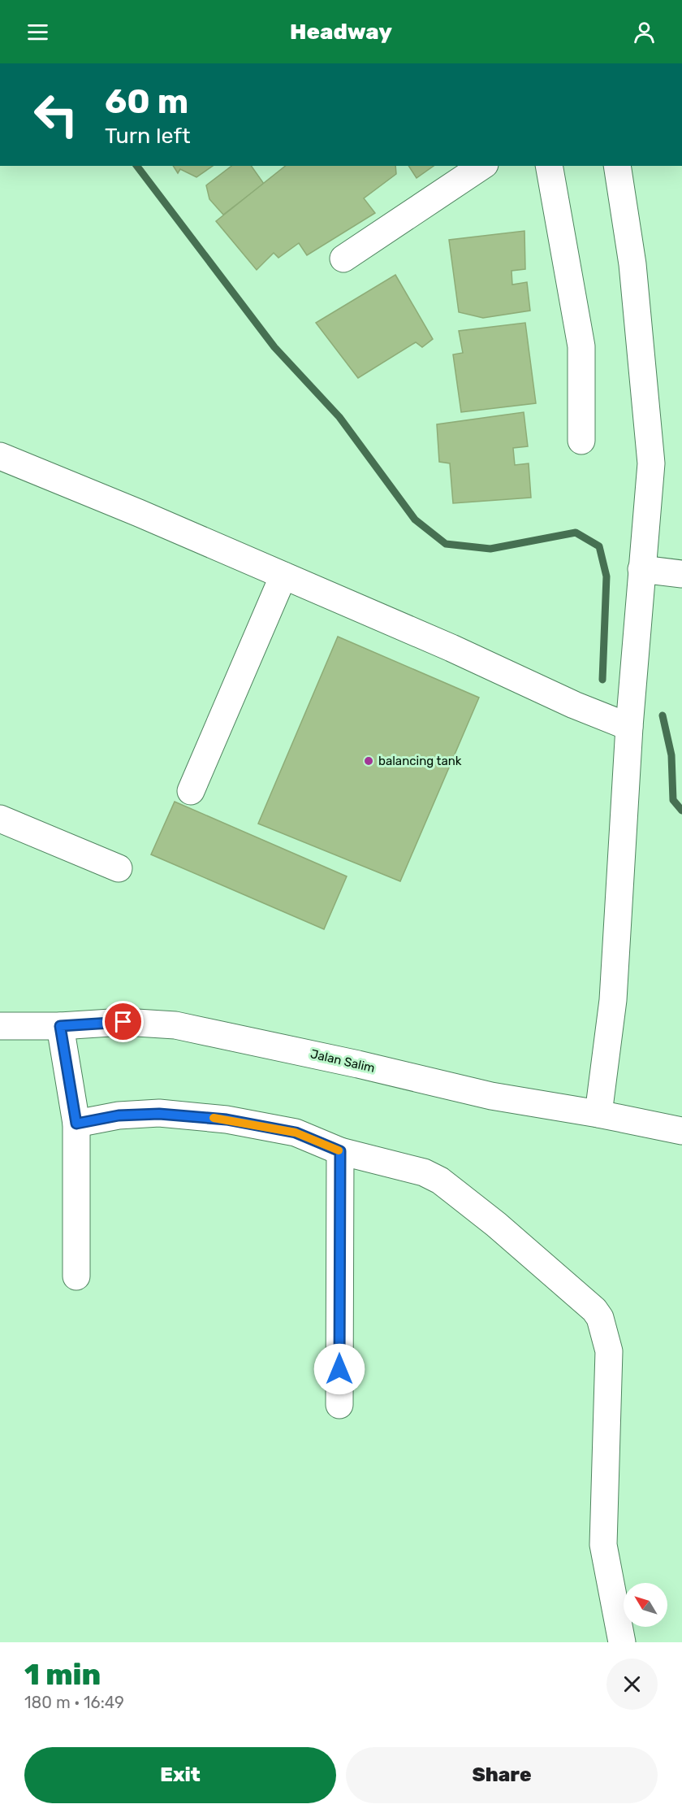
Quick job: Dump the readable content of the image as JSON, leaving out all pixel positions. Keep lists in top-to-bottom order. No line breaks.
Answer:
{"streets":{"street":["Jalan Salim"]},"places":["balancing tank"],"north":"top left","page":{"header":"Headway","turn":["60 m","Turn left"],"heading":["1 min","180 m · 16:49"],"buttons":["Exit","Share"]}}
